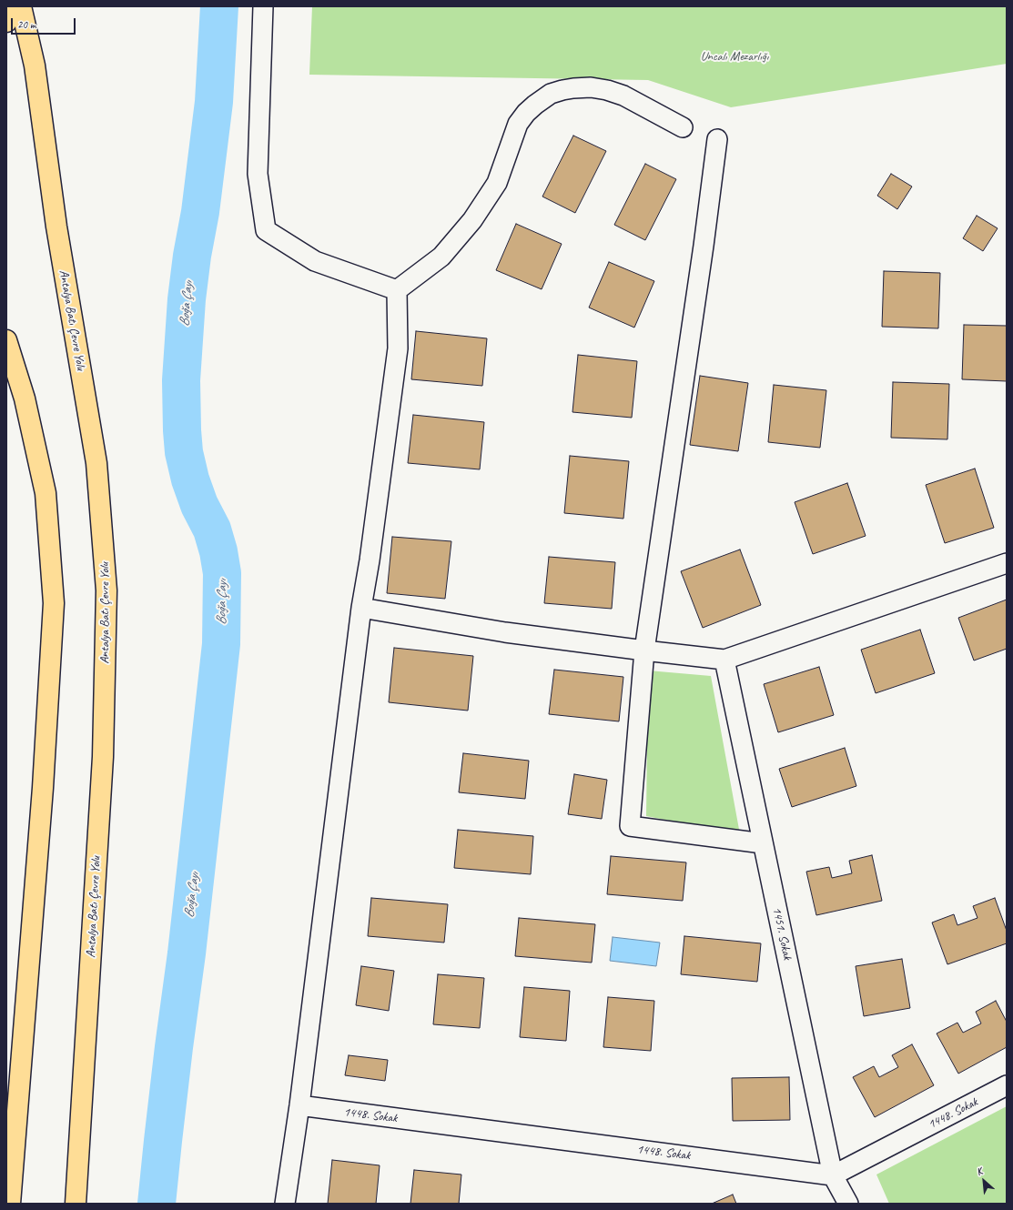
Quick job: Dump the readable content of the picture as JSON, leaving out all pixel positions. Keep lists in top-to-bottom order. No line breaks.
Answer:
{"streets":{"highway":["Antalya Batı Çevre Yolu"],"street":["1451. Sokak","1448. Sokak"]},"crossings":[["1451. Sokak","1448. Sokak"]],"water":["Boğa Çayı"],"parks":["Uncalı Mezarlığı"],"scale_bar":"20 m","north":"top left"}
